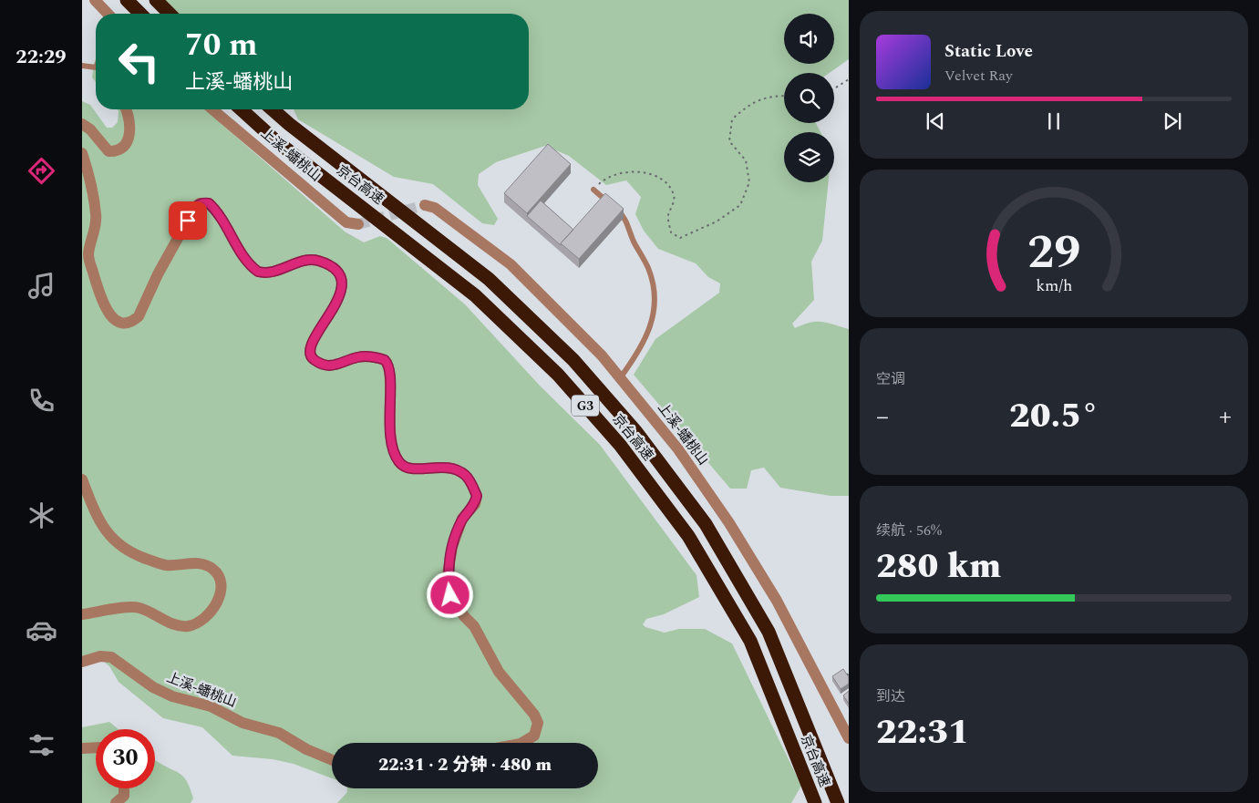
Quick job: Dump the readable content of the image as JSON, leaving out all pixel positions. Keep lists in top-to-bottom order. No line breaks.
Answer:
{"streets":{"highway":["京台高速","G3"],"street":["上溪-蟠桃山"]},"page":{"tabs":"22:29","turn":["70 m","上溪-蟠桃山"],"song":["Static Love","Velvet Ray"],"tile":["空调",["续航 · 56%","280 km"],["到达","22:31"]],"heat":["−","20.5°","+"],"limit":"30","trip":"22:31 · 2 分钟 · 480 m","gauge":["29","km/h"]}}
